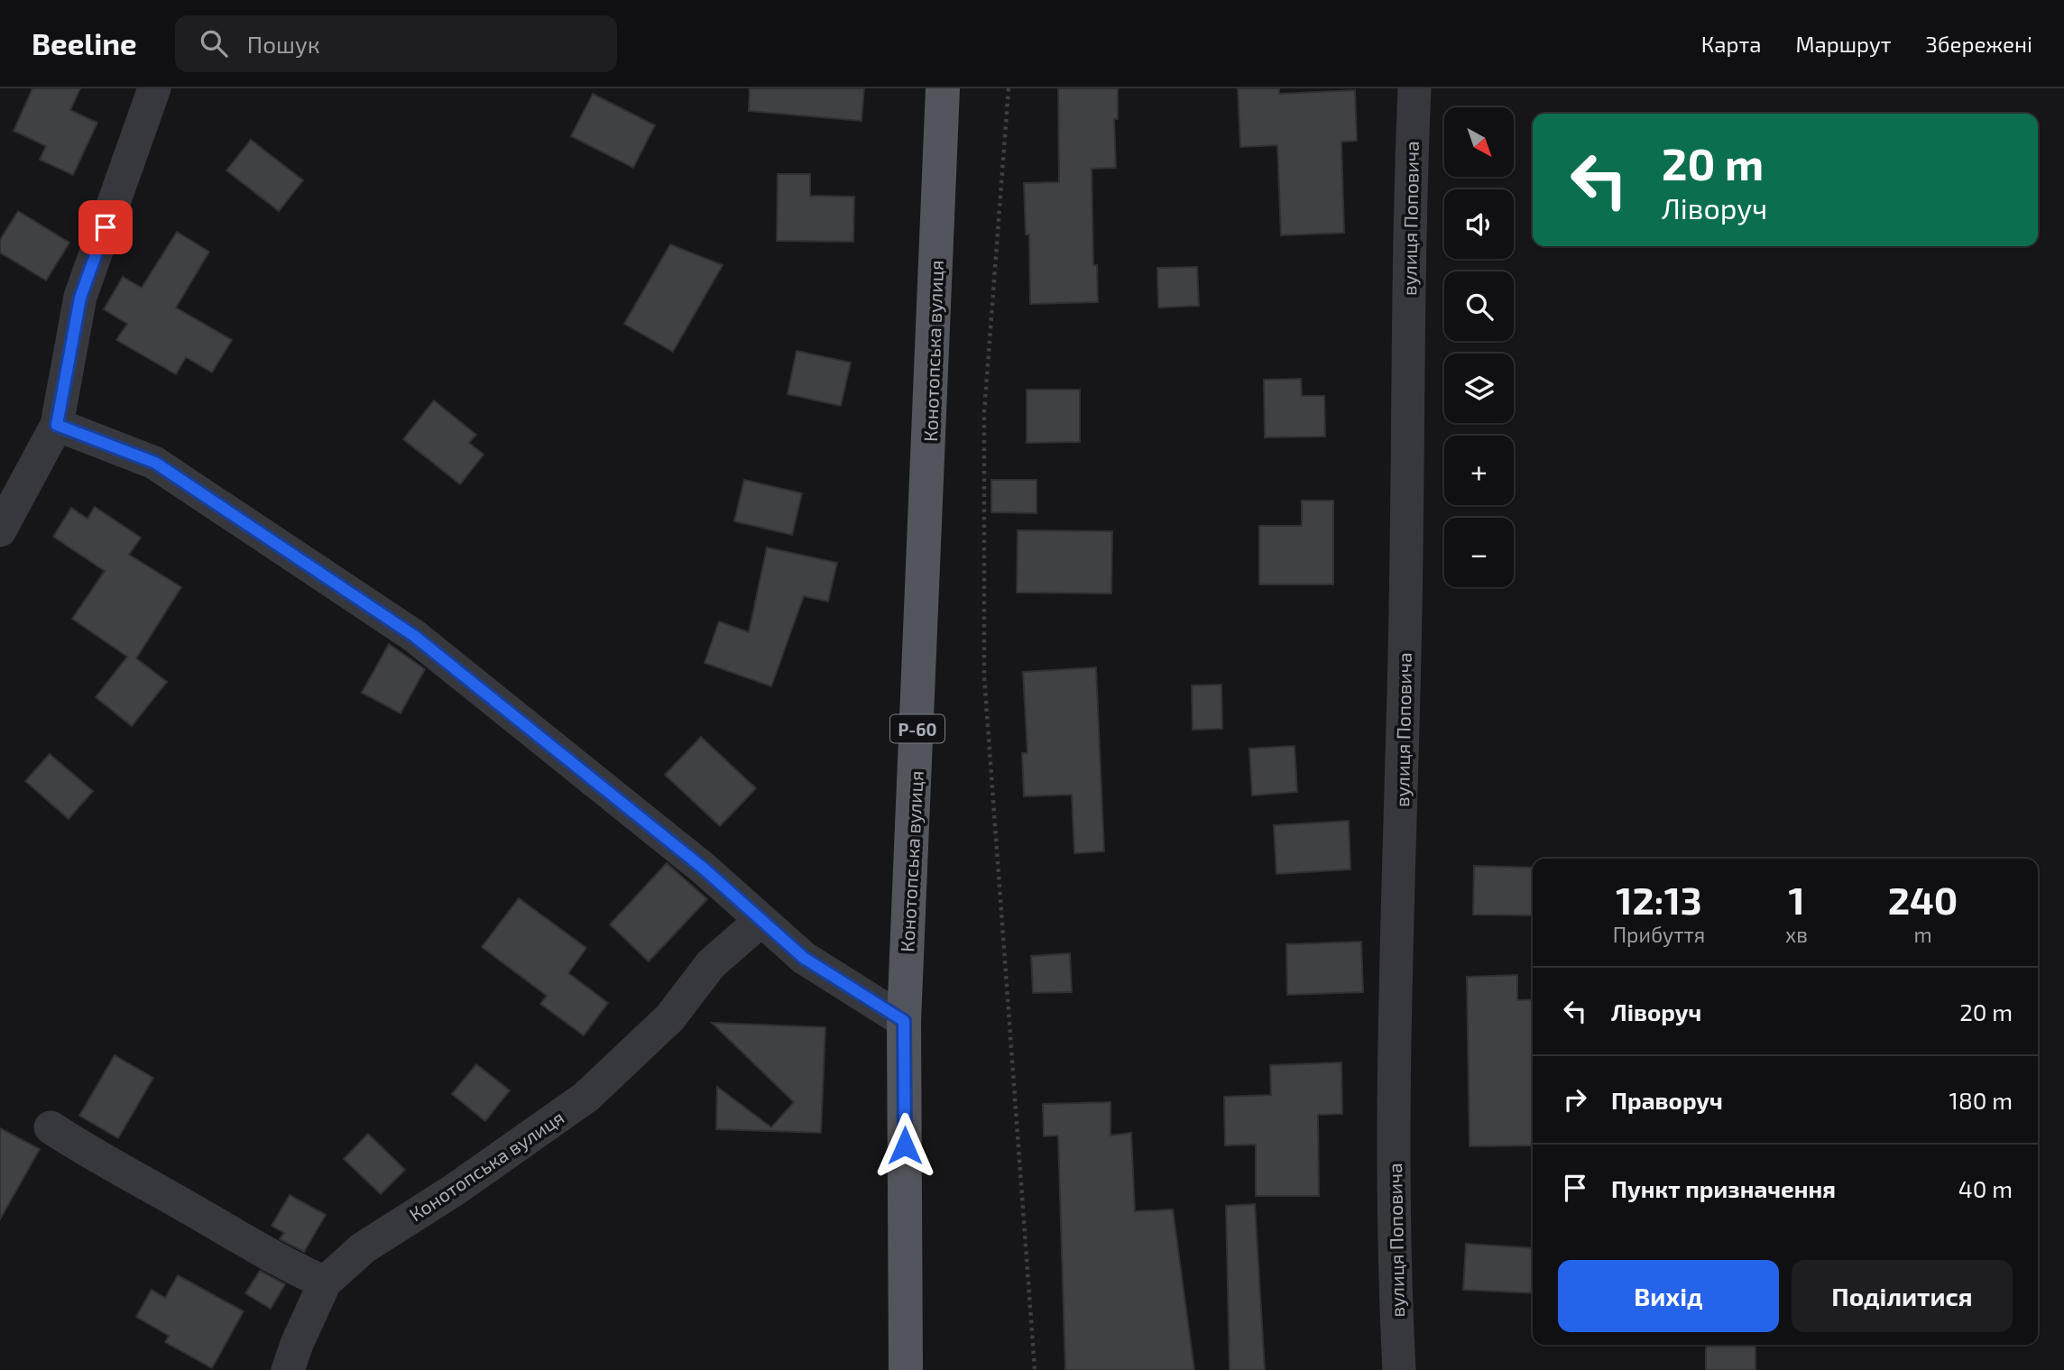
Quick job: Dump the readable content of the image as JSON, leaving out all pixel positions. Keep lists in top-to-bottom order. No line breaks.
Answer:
{"streets":{"main road":["Конотопська вулиця","Р-60"],"street":["вулиця Поповича"]},"north":"bottom right","page":{"header":"Beeline","search":"Пошук","nav":["Карта","Маршрут","Збережені"],"map_buttons":["+","−"],"turn":["20 m","Ліворуч"],"eta":["12:13","Прибуття","1","хв","240","m"],"list":[{"name":"Ліворуч","value":"20 m"},{"name":"Праворуч","value":"180 m"},{"name":"Пункт призначення","value":"40 m"}],"buttons":["Вихід","Поділитися"]}}
